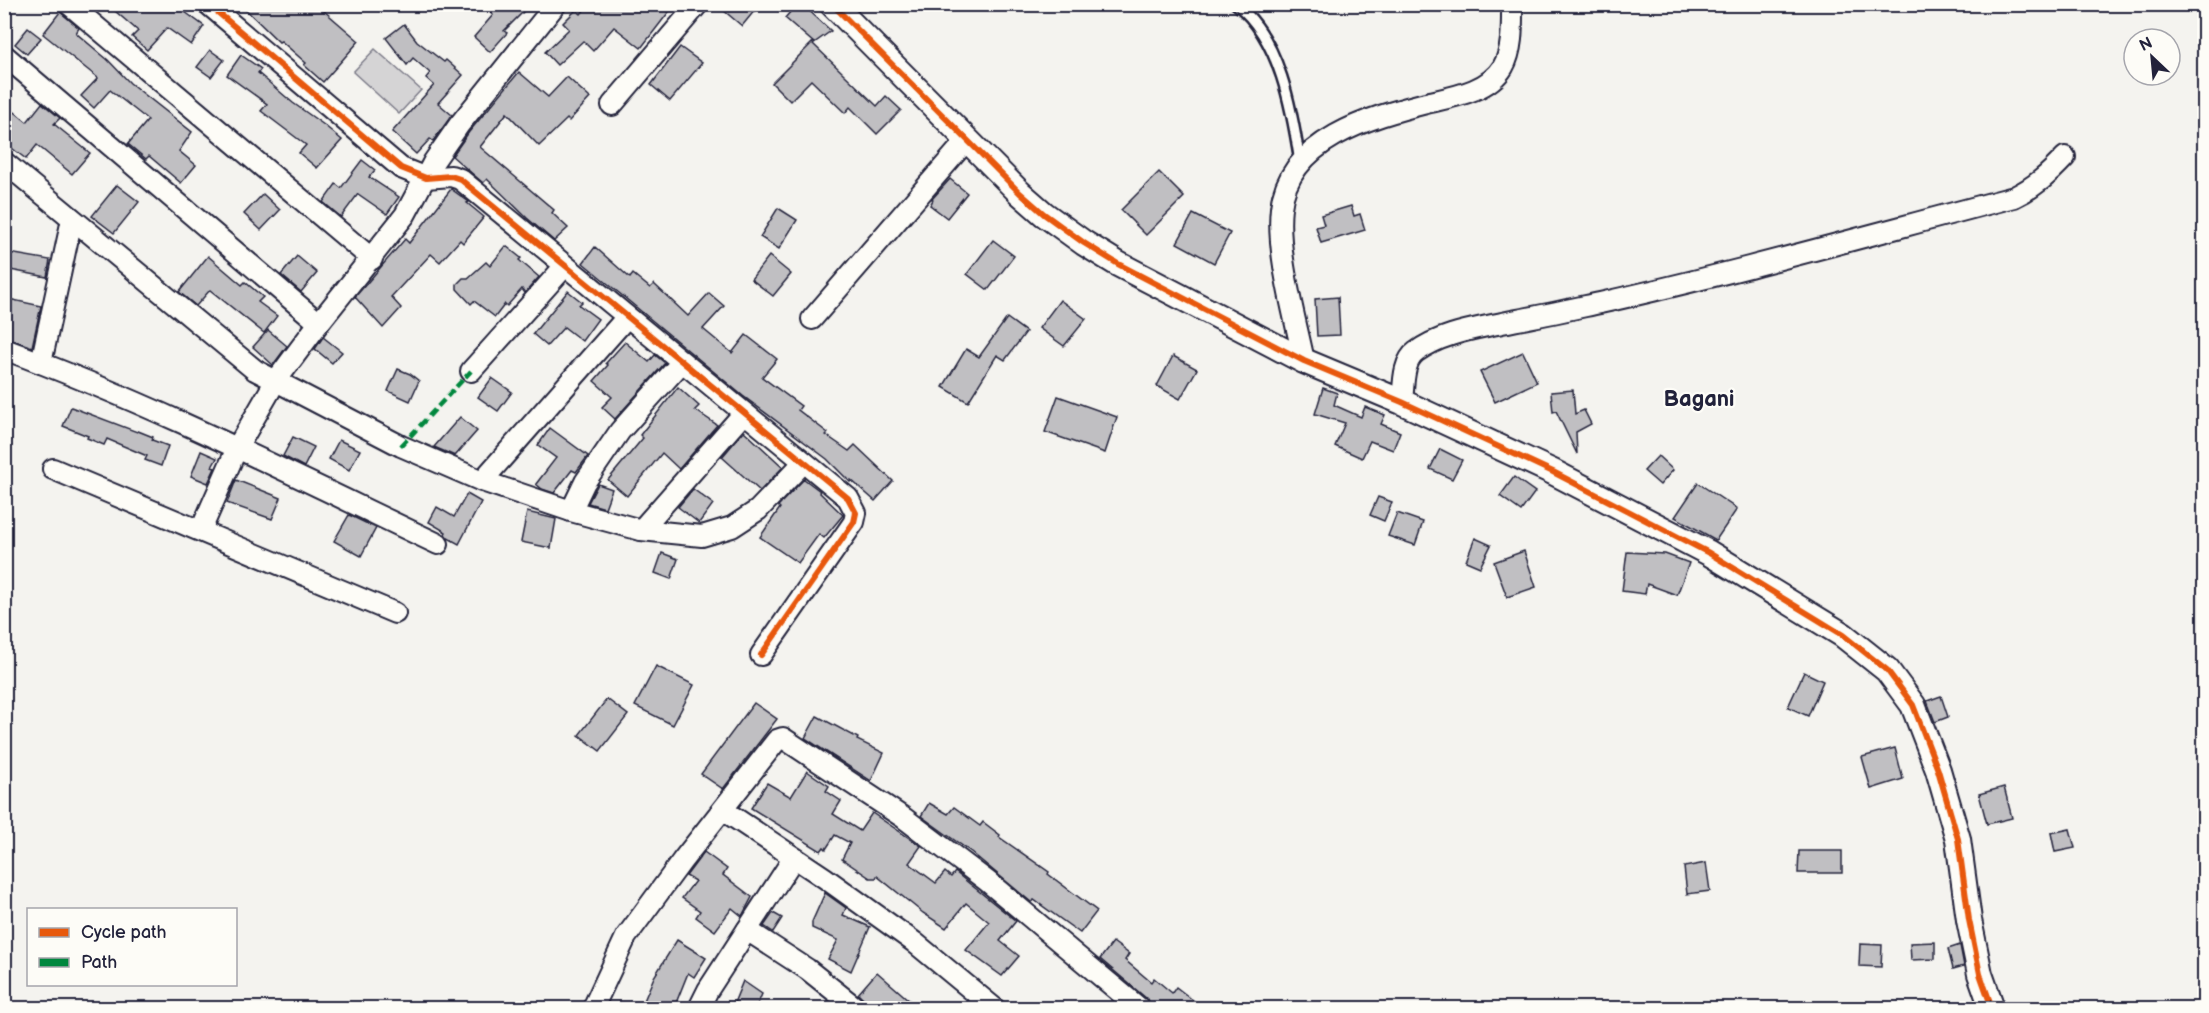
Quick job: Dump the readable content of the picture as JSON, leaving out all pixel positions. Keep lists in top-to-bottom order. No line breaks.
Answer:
{"districts":["Bagani"],"legend":["Cycle path","Path"],"north":"top left"}
